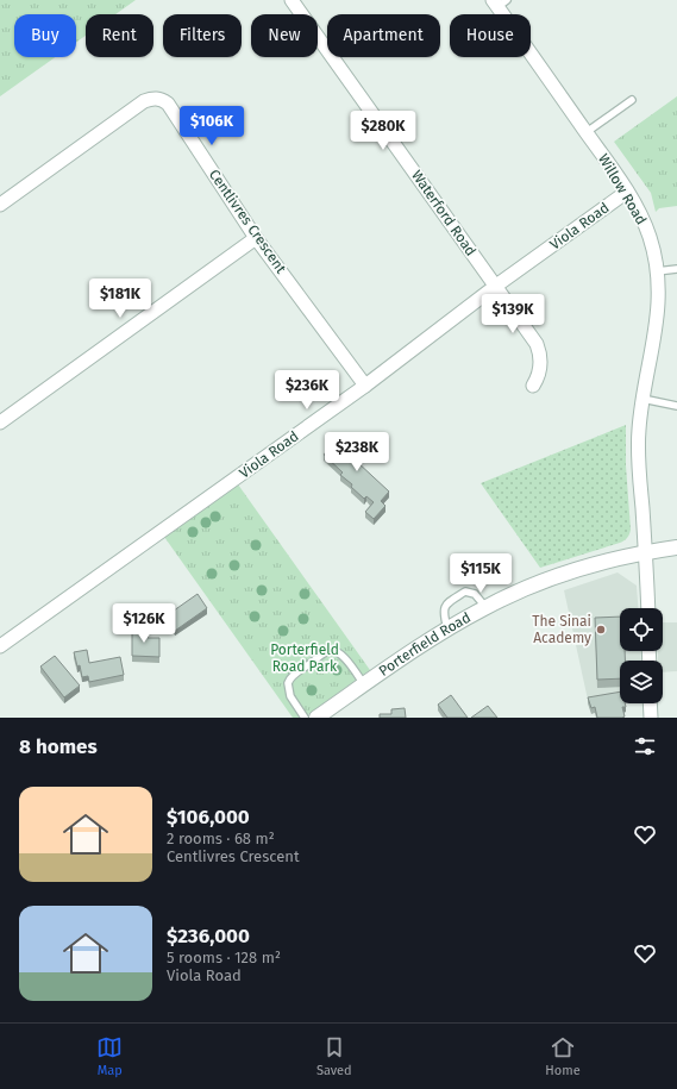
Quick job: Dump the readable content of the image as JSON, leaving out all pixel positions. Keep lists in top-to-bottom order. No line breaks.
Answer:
{"streets":{"street":["Willow Road","Waterford Road","Centlivres Crescent","Viola Road","Porterfield Road"]},"crossings":[["Willow Road","Viola Road"],["Willow Road","Porterfield Road"],["Waterford Road","Viola Road"],["Centlivres Crescent","Viola Road"]],"parks":["Porterfield Road Park"],"places":["The Sinai Academy"],"page":{"chip":["Buy","Rent","Filters","New","Apartment","House"],"price":["$106K","$280K","$181K","$139K","$236K","$238K","$115K","$126K"],"heading":"8 homes","list":[{"name":"$106,000","note":"2 rooms · 68 m² · Centlivres Crescent"},{"name":"$236,000","note":"5 rooms · 128 m² · Viola Road"}],"tabs":["Map","Saved","Home"]}}
